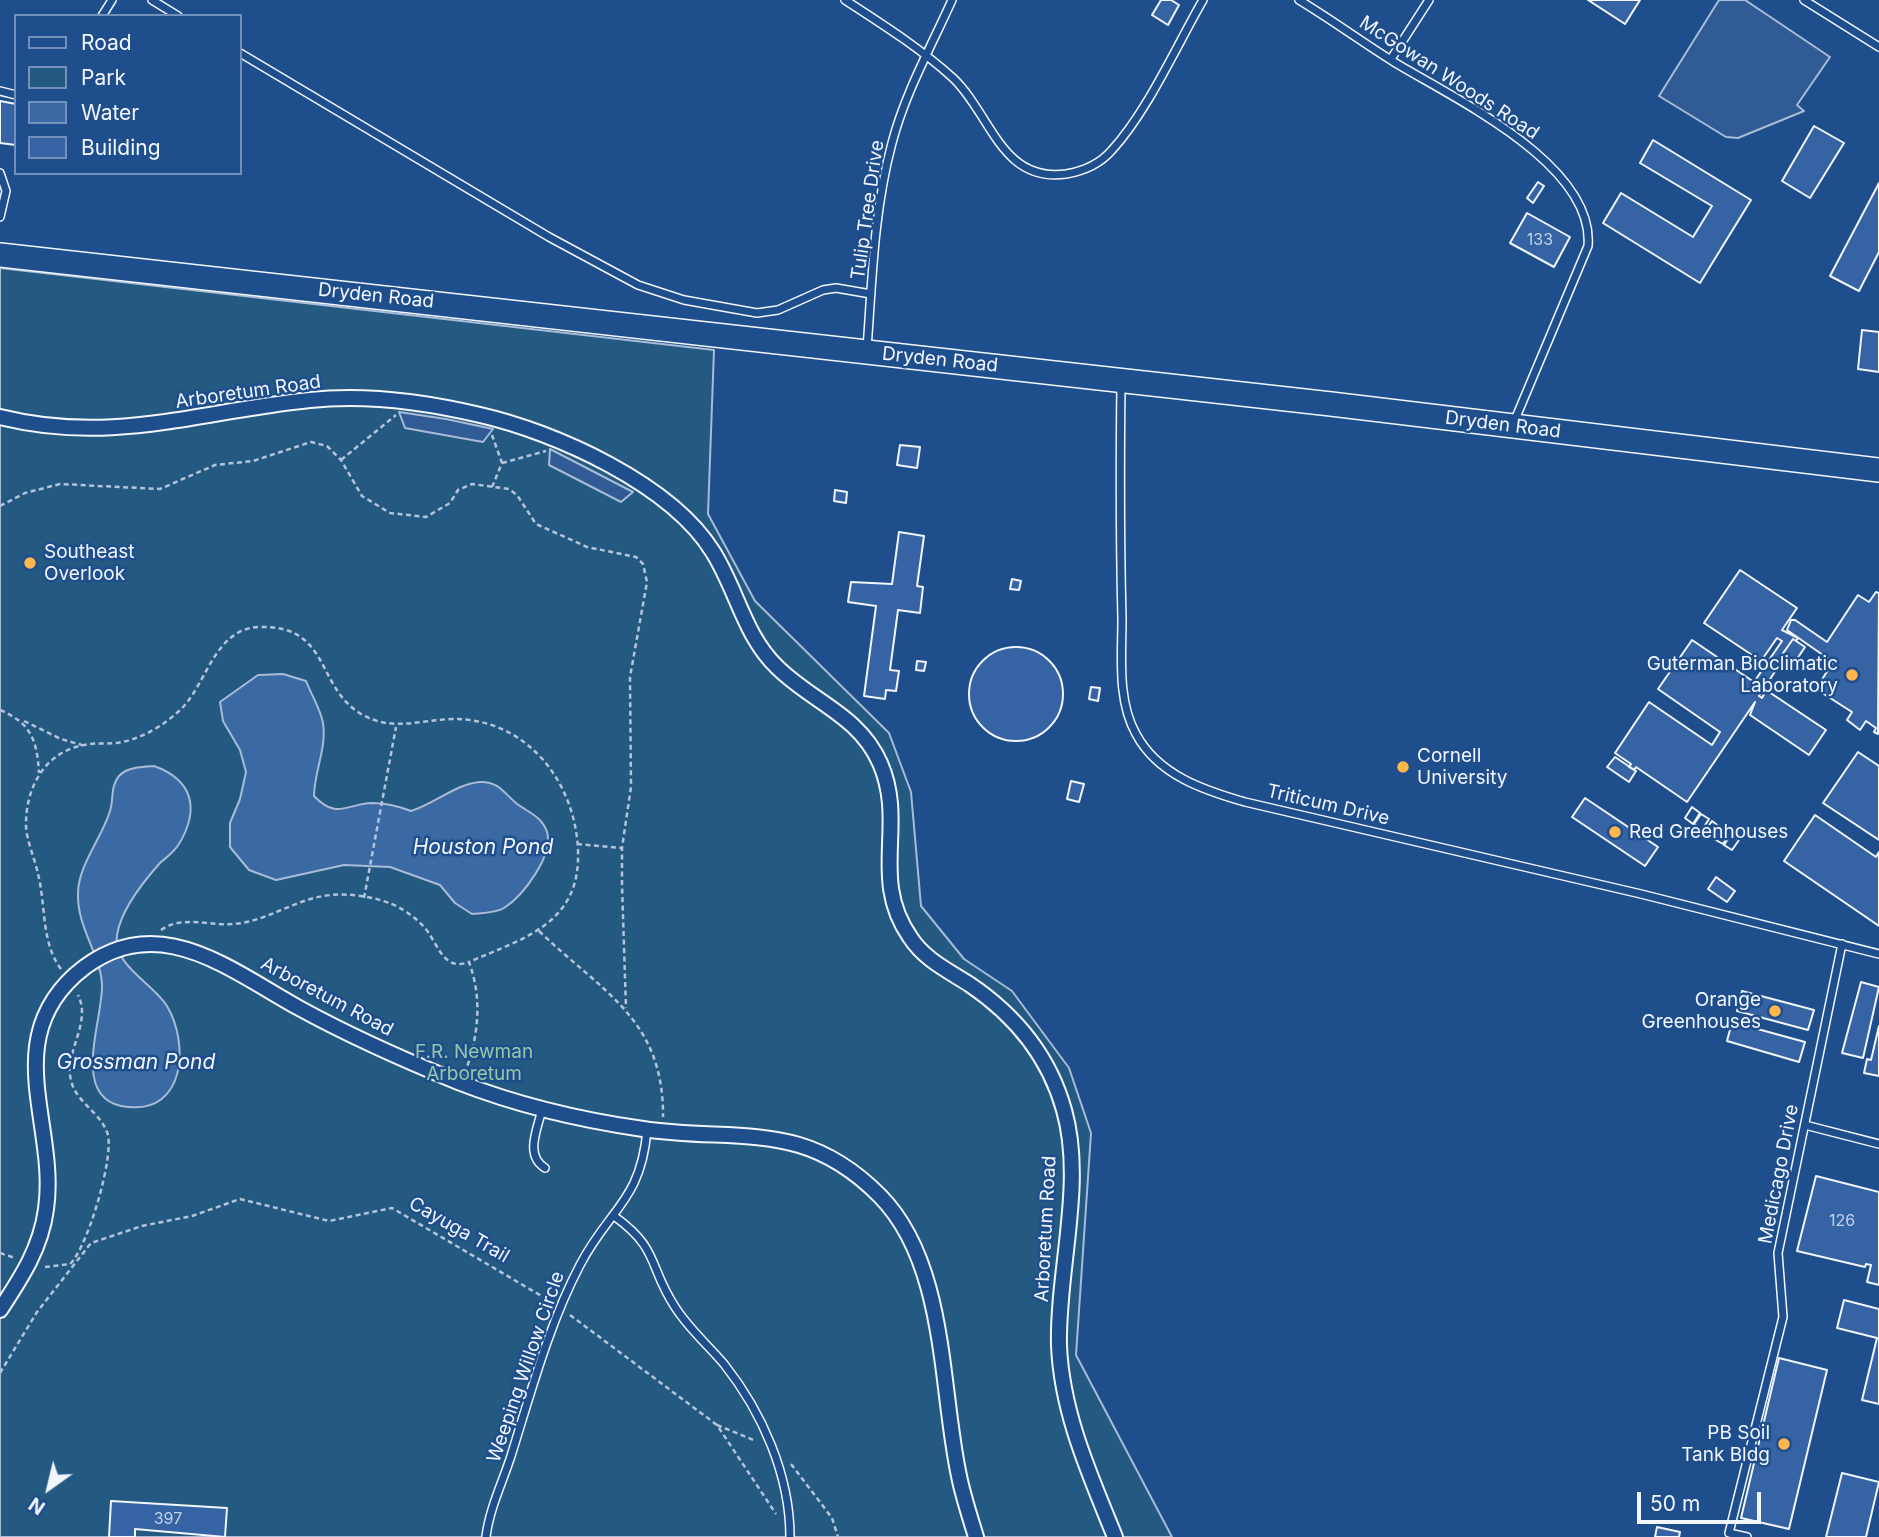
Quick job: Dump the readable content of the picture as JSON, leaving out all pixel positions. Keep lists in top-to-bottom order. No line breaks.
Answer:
{"streets":{"main road":["Dryden Road"],"street":["Arboretum Road"],"lane":["McGowan Woods Road","Tulip Tree Drive","Triticum Drive","Medicago Drive","Weeping Willow Circle"],"path":["Cayuga Trail"]},"crossings":[["McGowan Woods Road","Dryden Road"],["Tulip Tree Drive","Dryden Road"],["Dryden Road","Triticum Drive"],["Arboretum Road","Weeping Willow Circle"],["Triticum Drive","Medicago Drive"],["Cayuga Trail","Weeping Willow Circle"]],"water":["Houston Pond","Grossman Pond"],"parks":["F.R. Newman Arboretum"],"places":["Southeast Overlook","Guterman Bioclimatic Laboratory","Cornell University","Red Greenhouses","Orange Greenhouses","PB Soil Tank Bldg"],"house_numbers":["133","126","397"],"legend":["Road","Park","Water","Building"],"scale_bar":"50 m","north":"bottom left"}
